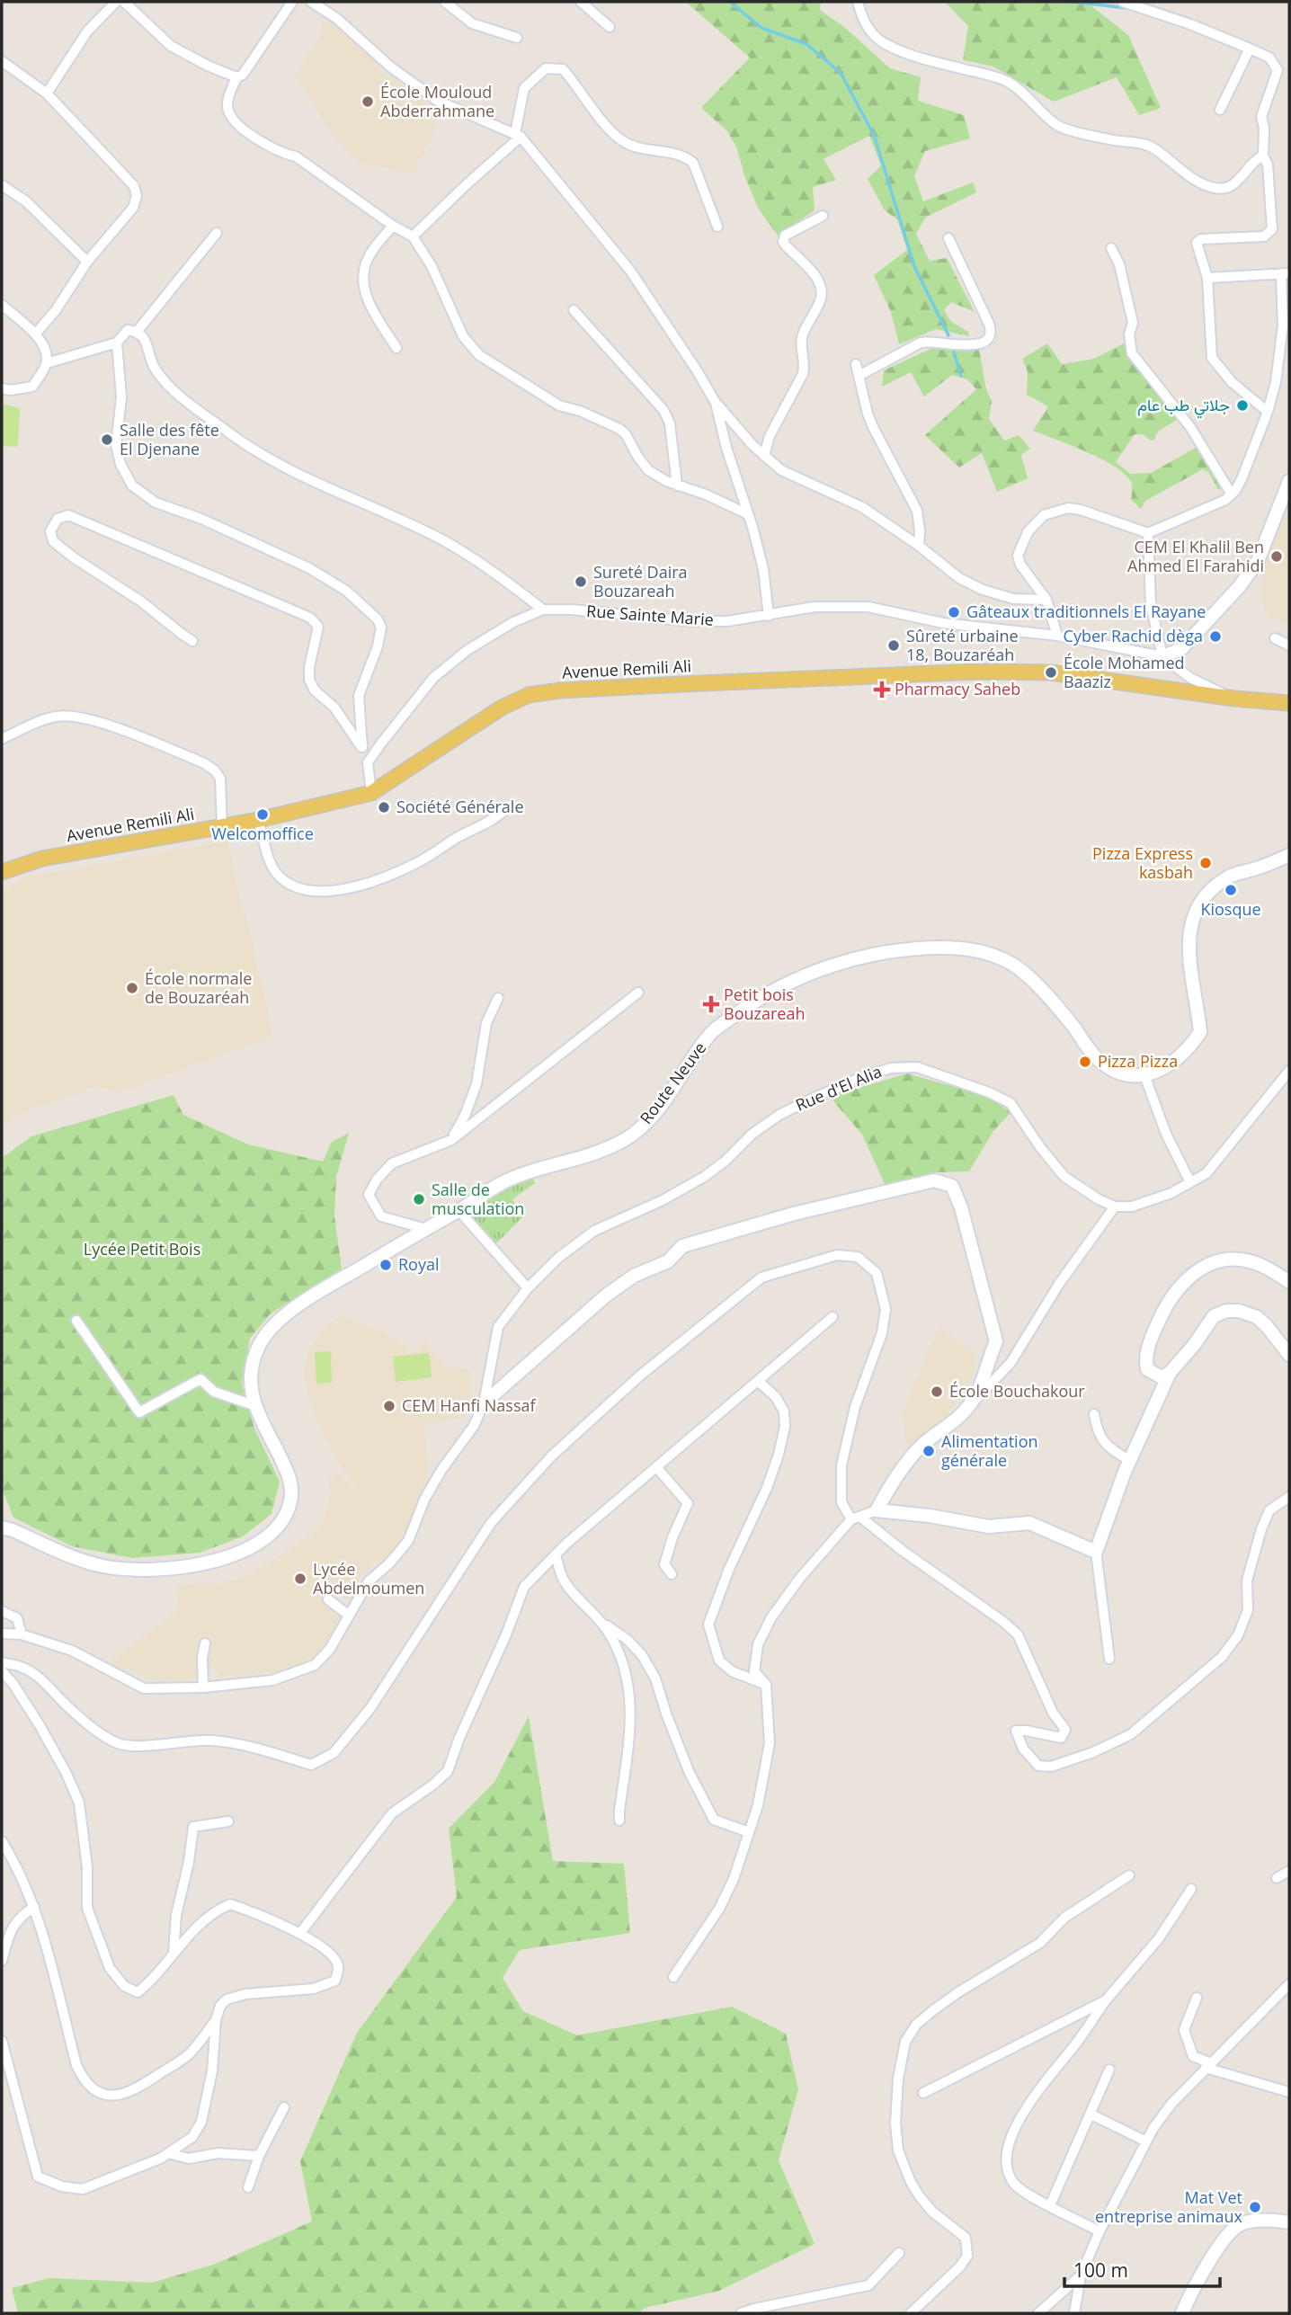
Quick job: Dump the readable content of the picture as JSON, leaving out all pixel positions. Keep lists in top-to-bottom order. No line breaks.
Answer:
{"streets":{"main road":["Avenue Remili Ali"],"street":["Rue Sainte Marie","Route Neuve","Rue d'El Alia"]},"crossings":[["Rue Sainte Marie","Avenue Remili Ali"]],"parks":["Lycée Petit Bois"],"places":{"other":["École Mouloud Abderrahmane","جلاتي طب عام","Salle des fête El Djenane","CEM El Khalil Ben Ahmed El Farahidi","Sureté Daira Bouzareah","Gâteaux traditionnels El Rayane","Cyber Rachid dèga","Sûreté urbaine 18, Bouzaréah","École Mohamed Baaziz","Société Générale","Welcomoffice","Pizza Express kasbah","Kiosque","École normale de Bouzaréah","Pizza Pizza","Salle de musculation","Royal","École Bouchakour","CEM Hanfi Nassaf","Alimentation générale","Lycée Abdelmoumen","Mat Vet entreprise animaux"],"health":["Pharmacy Saheb","Petit bois Bouzareah"]},"scale_bar":"100 m"}
